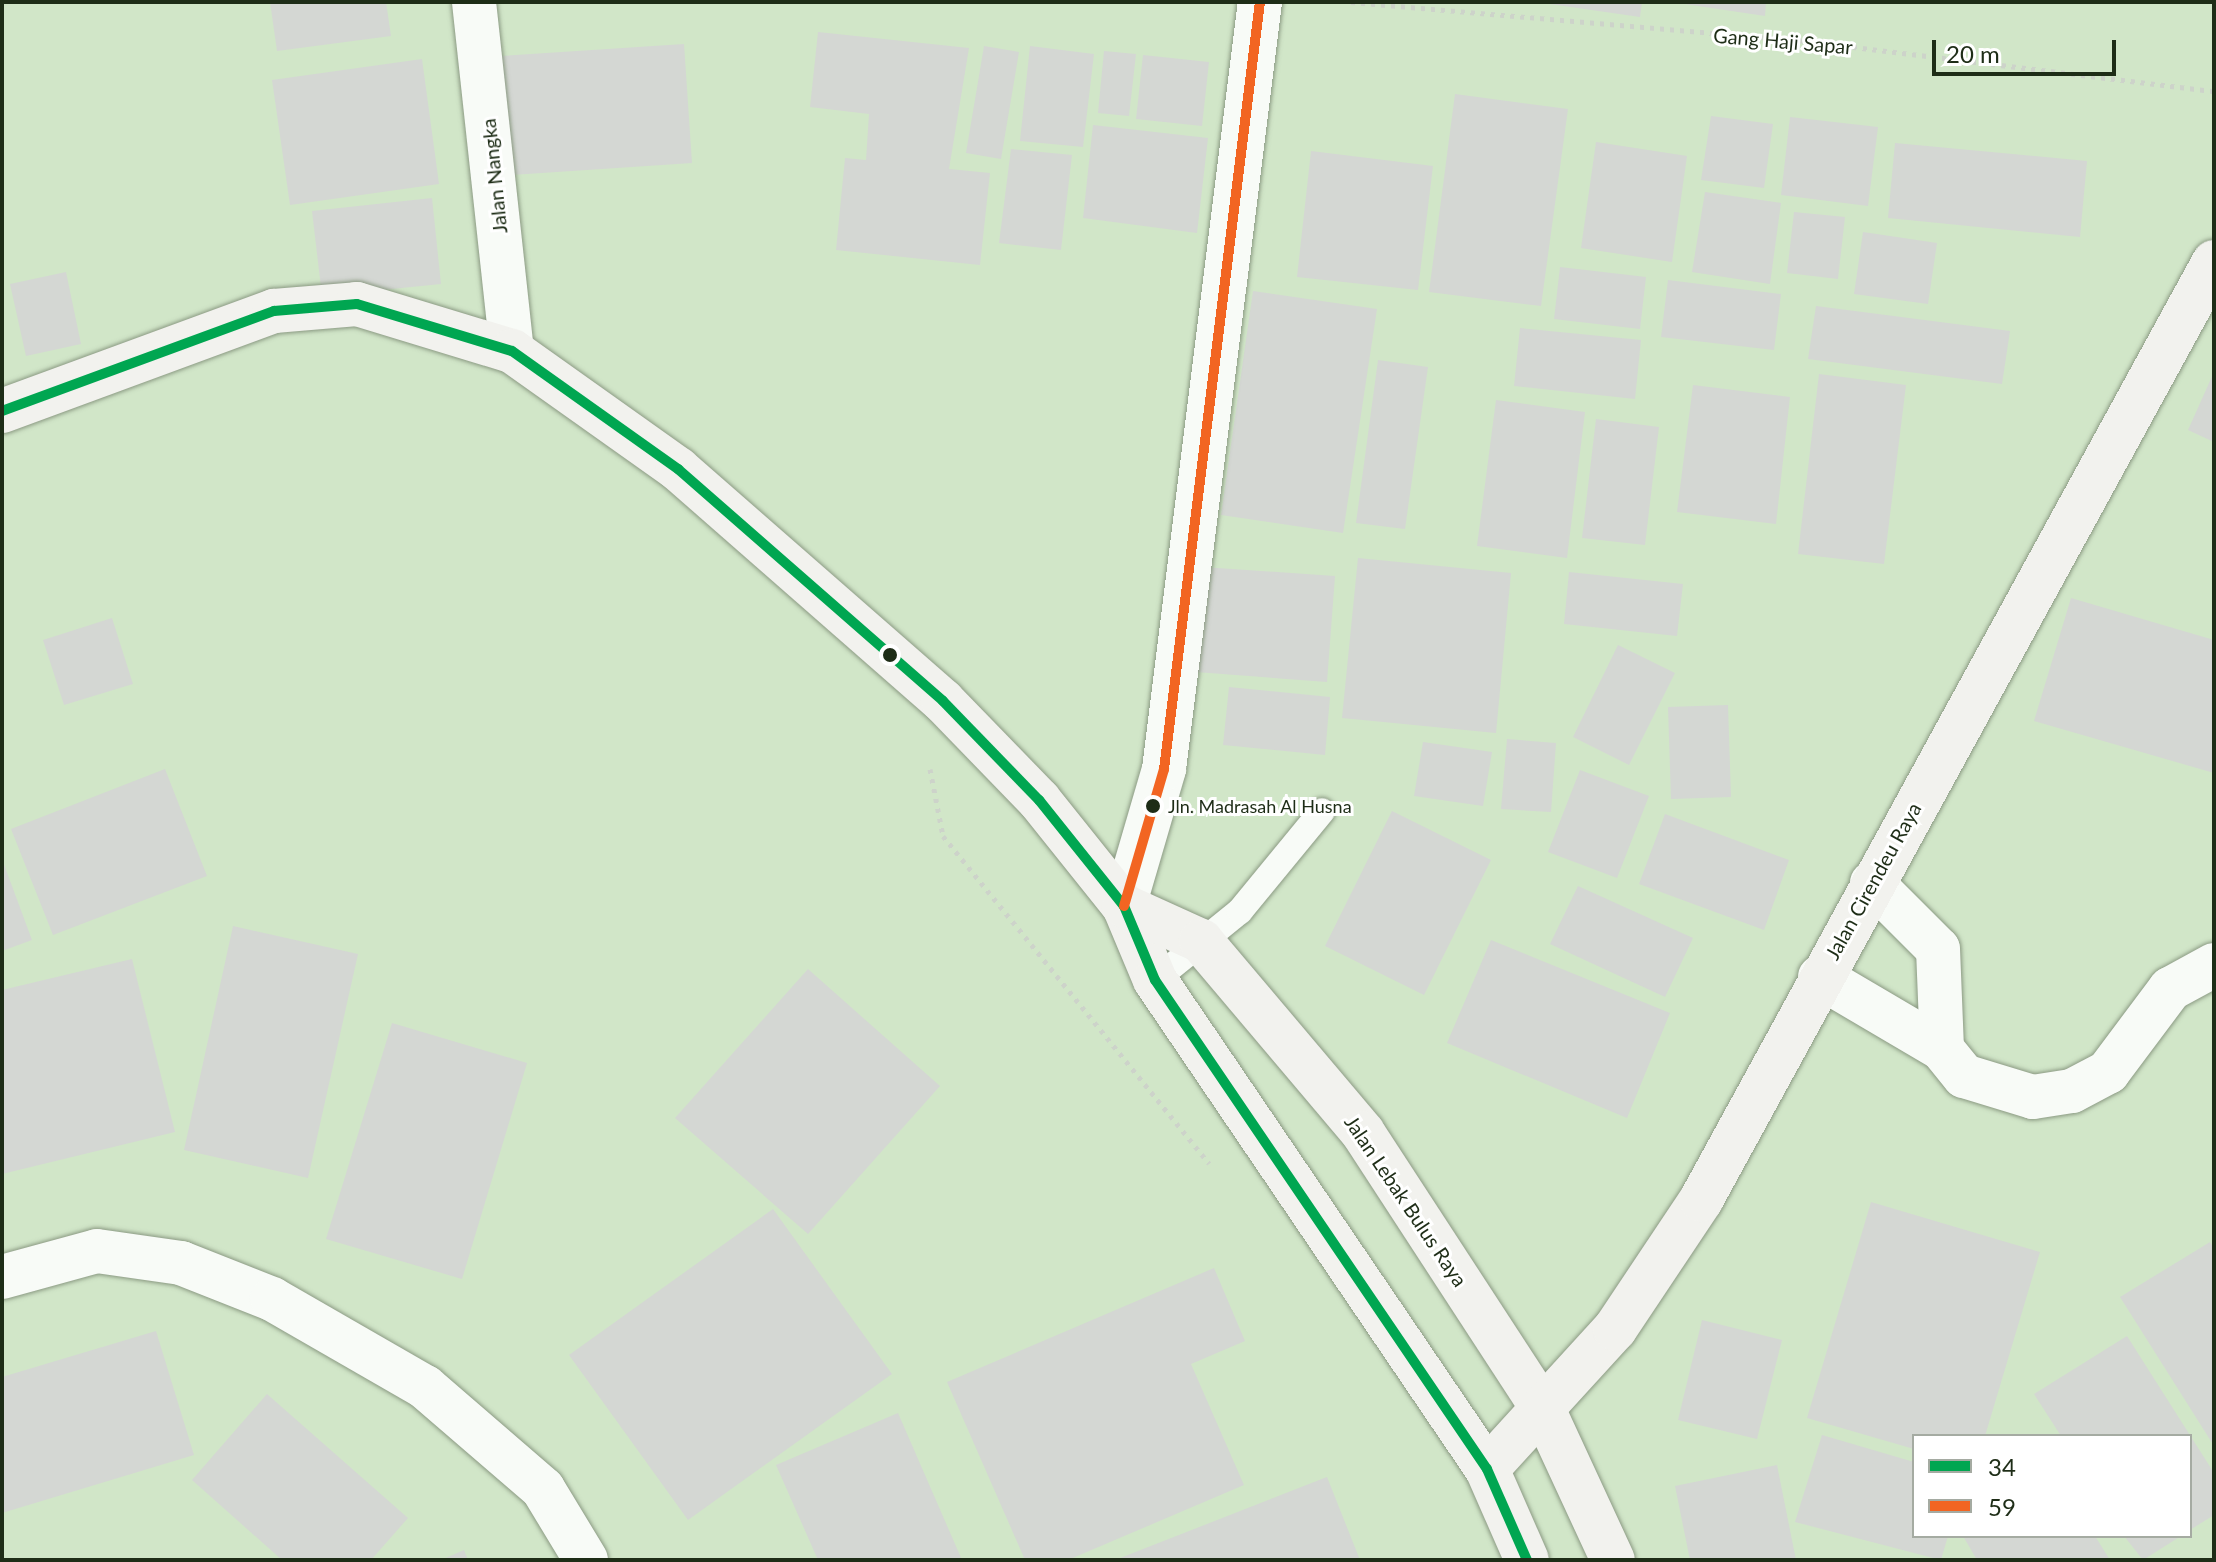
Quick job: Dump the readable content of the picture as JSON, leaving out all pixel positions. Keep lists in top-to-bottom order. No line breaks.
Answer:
{"streets":{"main road":["Jalan Cirendeu Raya","Jalan Lebak Bulus Raya"],"street":["Jalan Nangka"],"path":["Gang Haji Sapar"]},"crossings":[["Jalan Nangka","Jalan Lebak Bulus Raya"],["Jalan Cirendeu Raya","Jalan Lebak Bulus Raya"]],"places":["Jln. Madrasah Al Husna"],"lines":["transit line 59","transit line 34"],"legend":["34","59"],"scale_bar":"20 m"}
